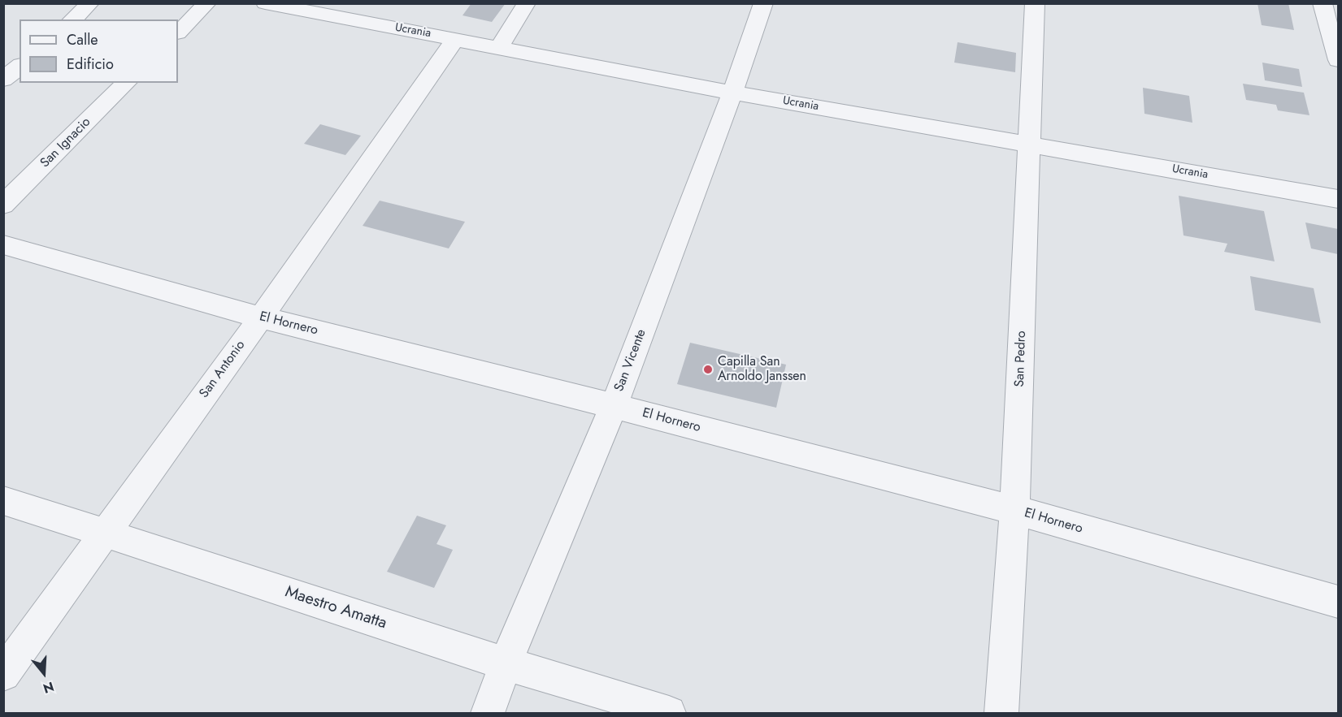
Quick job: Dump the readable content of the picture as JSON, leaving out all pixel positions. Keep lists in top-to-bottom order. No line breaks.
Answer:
{"streets":{"street":["Ucrania","San Ignacio","El Hornero","San Pedro","San Vicente","San Antonio","Maestro Amatta"]},"crossings":[["Ucrania","San Pedro"],["Ucrania","San Vicente"],["Ucrania","San Antonio"],["El Hornero","San Pedro"],["El Hornero","San Vicente"],["El Hornero","San Antonio"],["San Vicente","Maestro Amatta"],["San Antonio","Maestro Amatta"]],"places":["Capilla San Arnoldo Janssen"],"legend":["Calle","Edificio"],"north":"bottom"}
